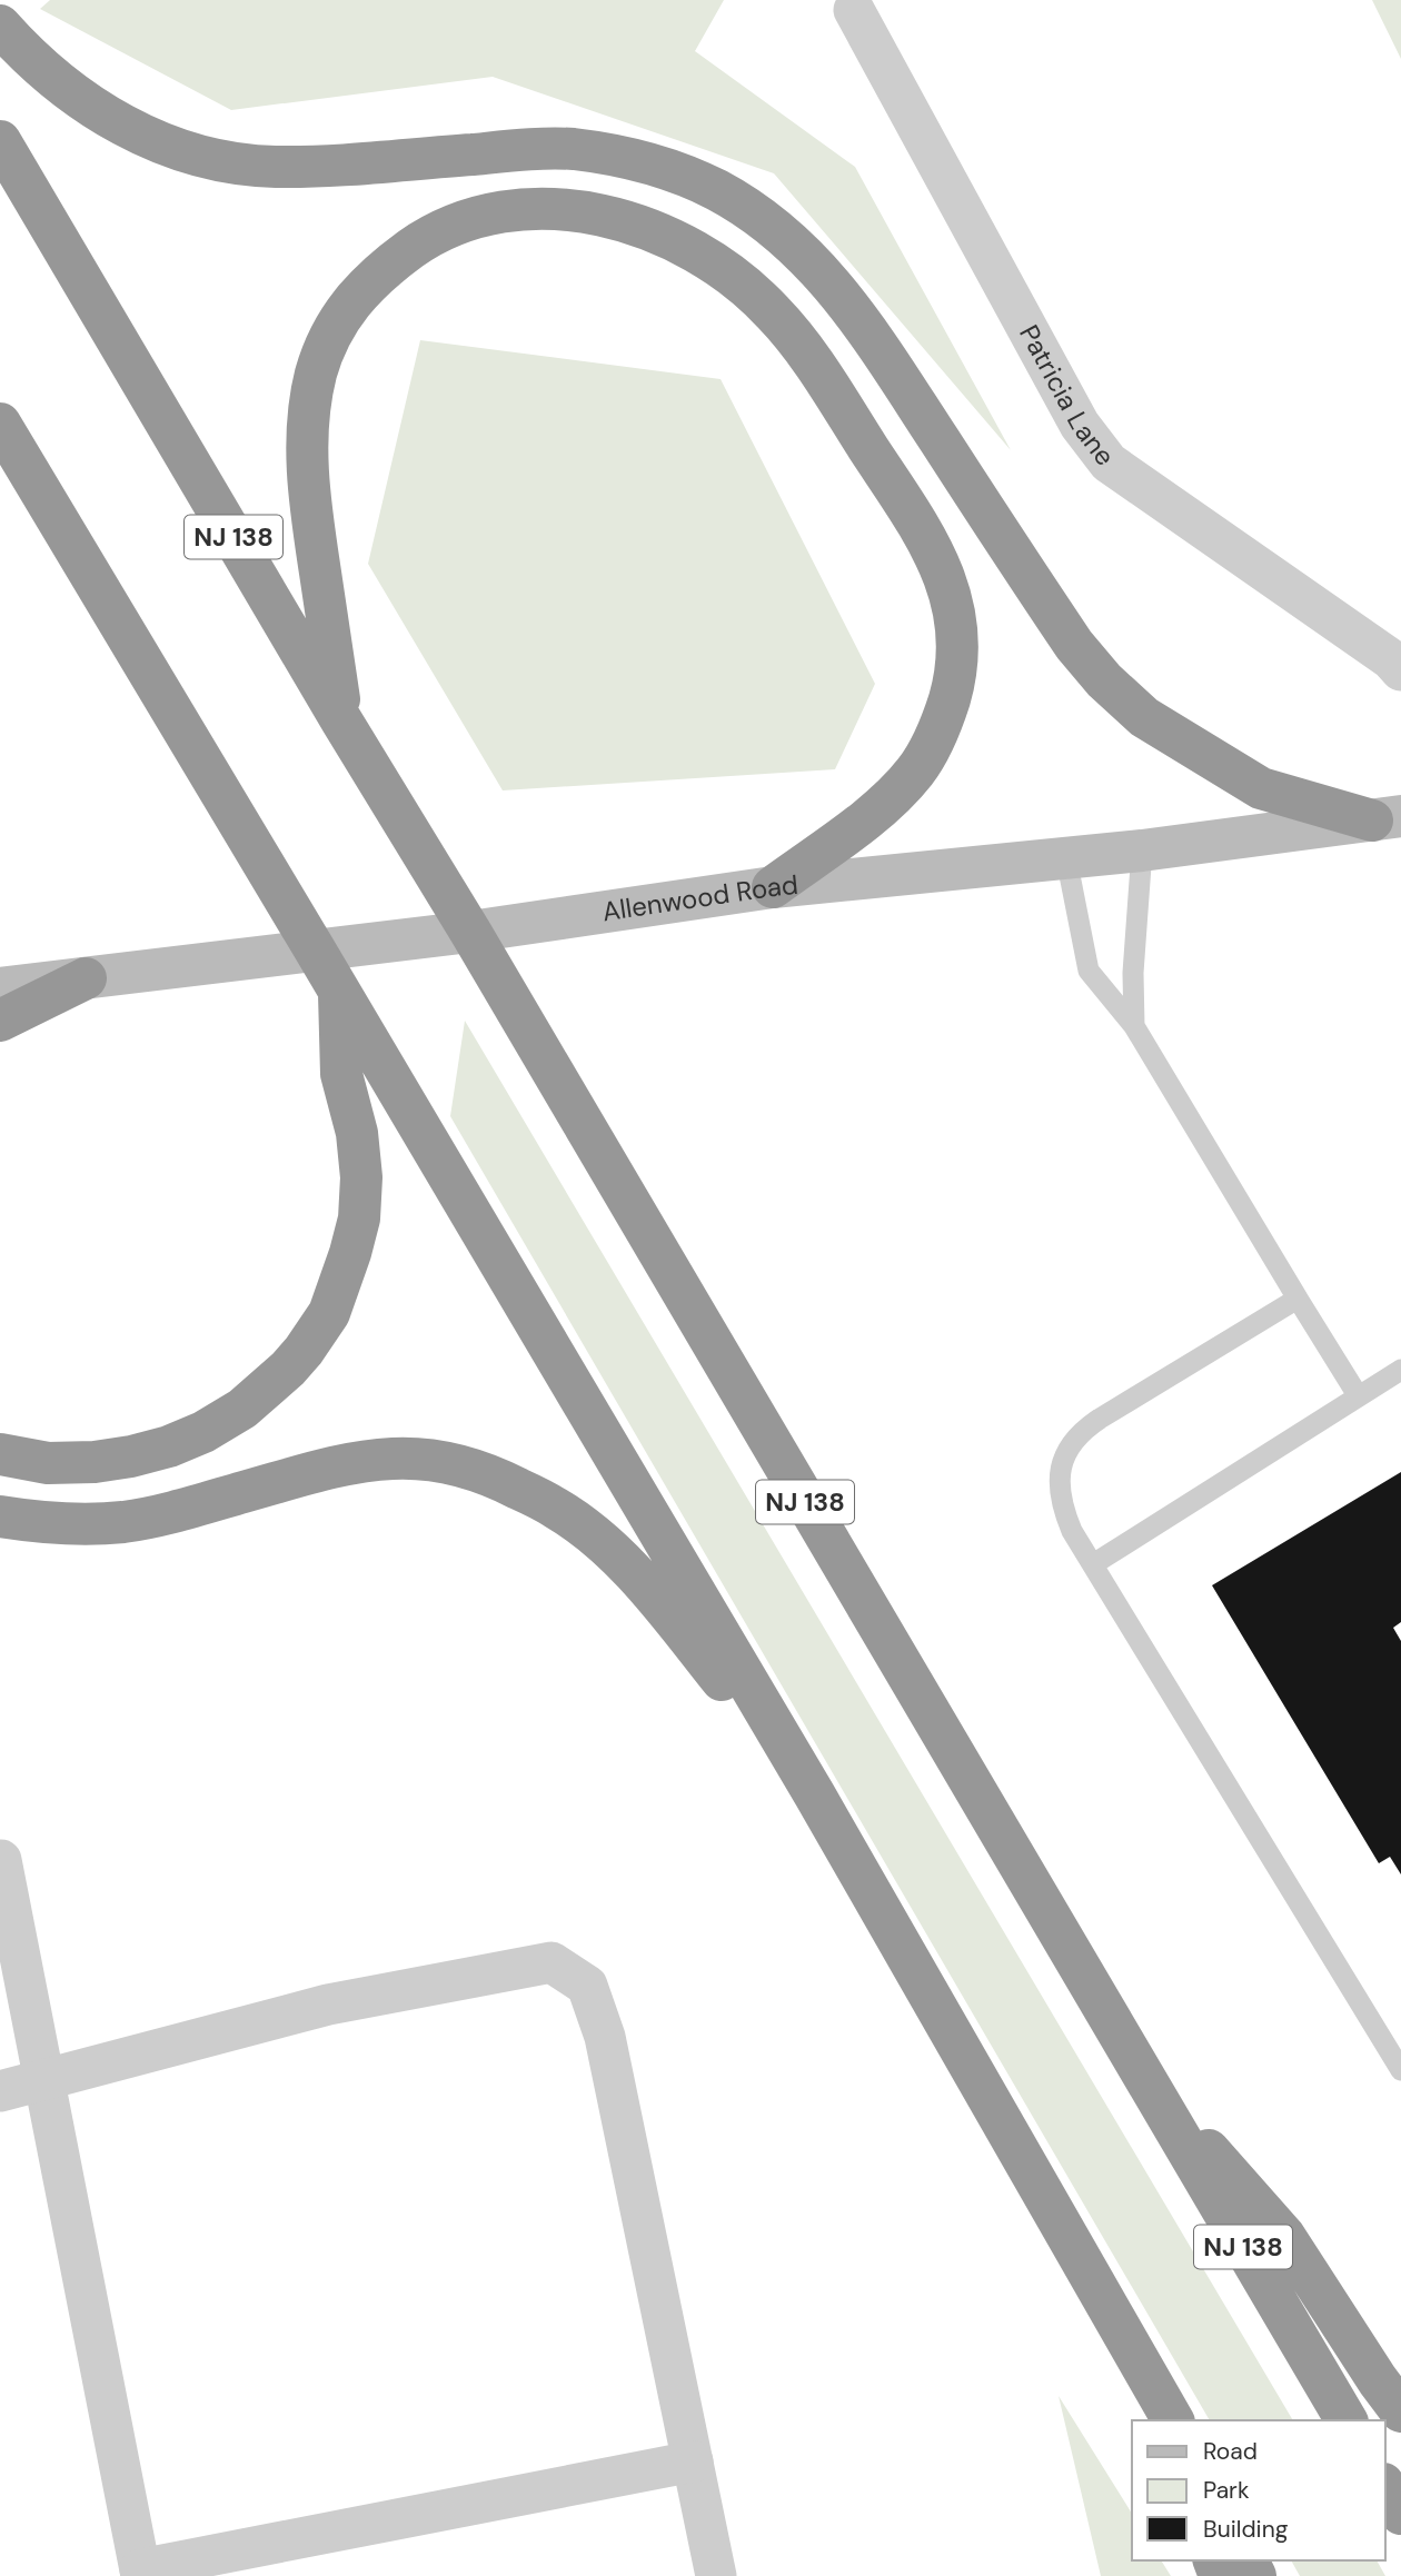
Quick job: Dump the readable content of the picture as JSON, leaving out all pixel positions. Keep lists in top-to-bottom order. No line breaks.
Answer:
{"streets":{"highway":["NJ 138"],"street":["Patricia Lane","Allenwood Road"]},"crossings":[["NJ 138","Allenwood Road"]],"legend":["Road","Park","Building"]}
